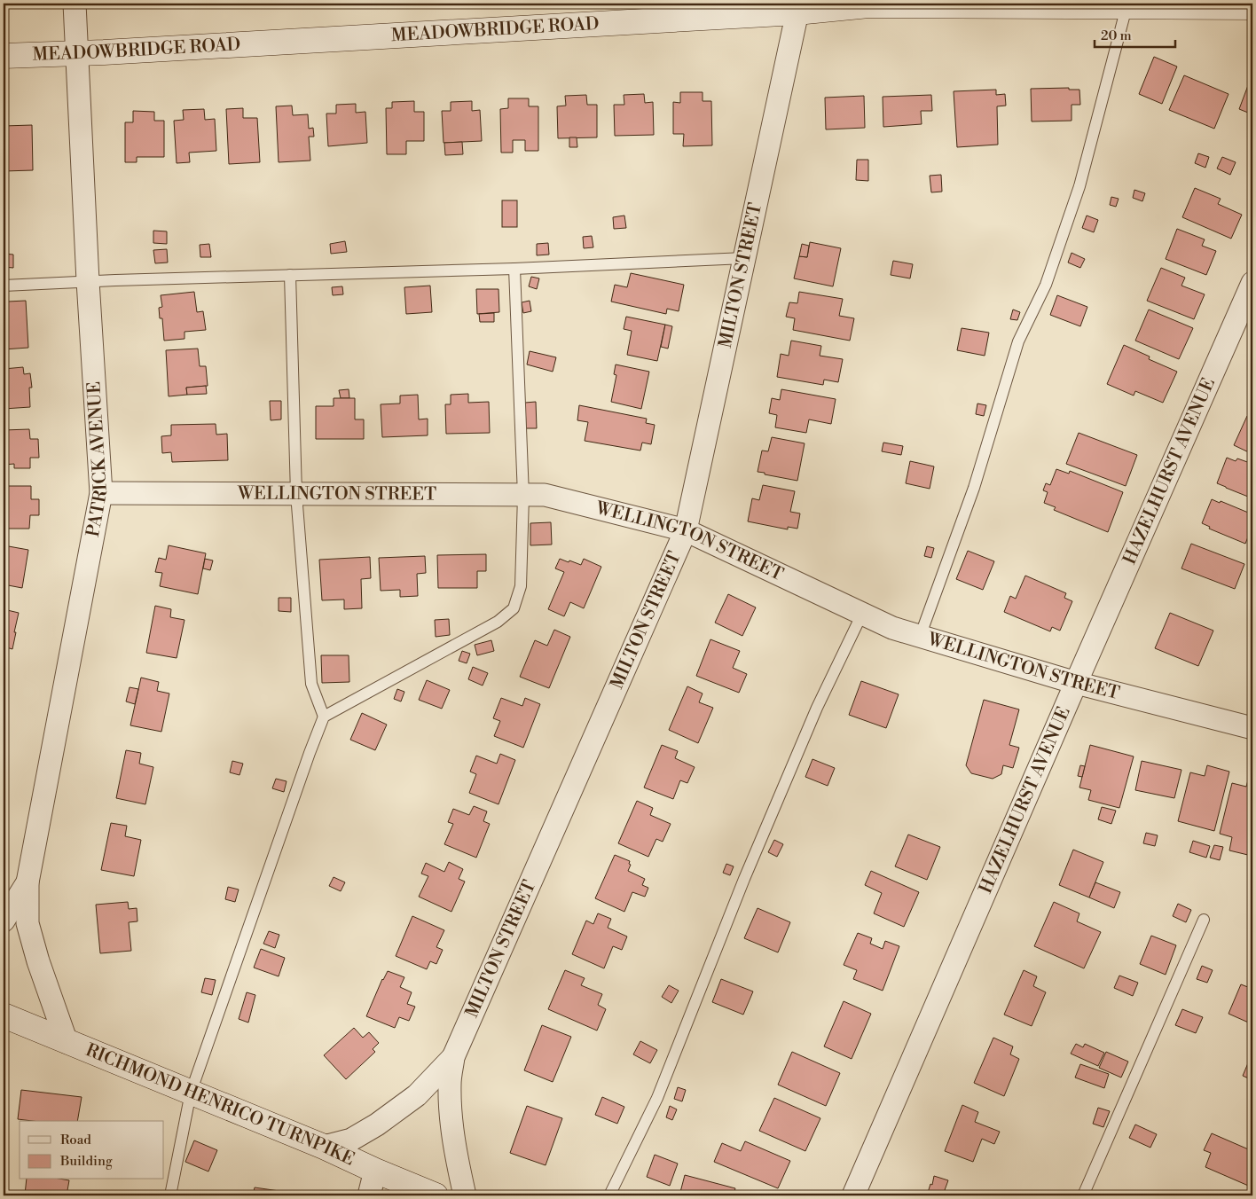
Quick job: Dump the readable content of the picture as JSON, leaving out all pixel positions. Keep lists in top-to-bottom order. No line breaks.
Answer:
{"streets":{"main road":["MEADOWBRIDGE ROAD","RICHMOND HENRICO TURNPIKE"],"street":["MILTON STREET","PATRICK AVENUE","HAZELHURST AVENUE","WELLINGTON STREET"]},"crossings":[["MEADOWBRIDGE ROAD","MILTON STREET"],["MEADOWBRIDGE ROAD","PATRICK AVENUE"],["MILTON STREET","WELLINGTON STREET"],["MILTON STREET","RICHMOND HENRICO TURNPIKE"],["PATRICK AVENUE","WELLINGTON STREET"],["PATRICK AVENUE","RICHMOND HENRICO TURNPIKE"],["HAZELHURST AVENUE","WELLINGTON STREET"]],"legend":["Road","Building"],"scale_bar":"20 m"}
